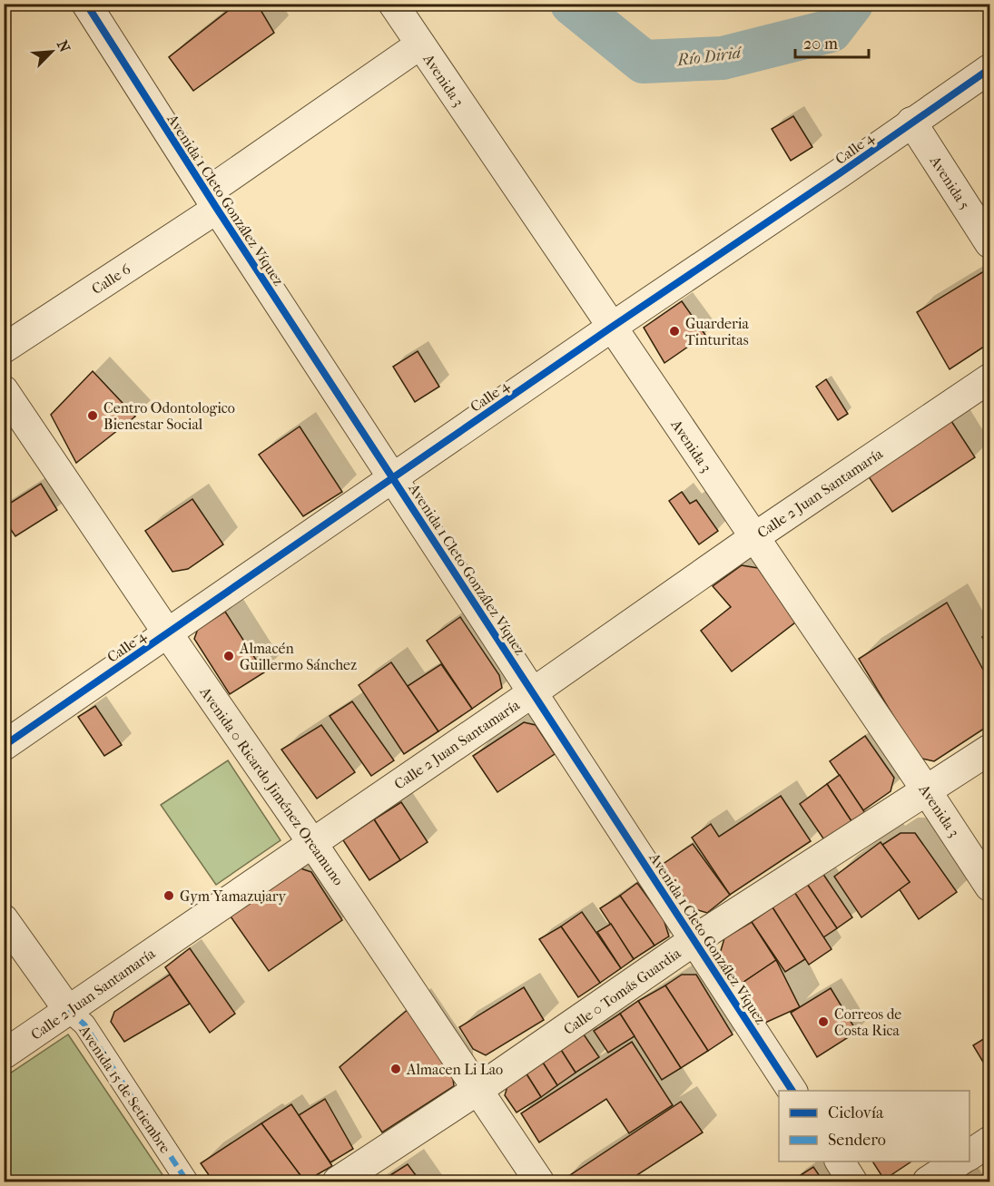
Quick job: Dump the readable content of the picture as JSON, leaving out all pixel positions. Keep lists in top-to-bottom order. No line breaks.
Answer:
{"streets":{"street":["Avenida 3","Calle 4","Avenida 5","Avenida 1 Cleto González Víquez","Calle 6","Calle 2 Juan Santamaría","Avenida 0 Ricardo Jiménez Oreamuno","Calle 0 Tomás Guardia","Avenida 15 de Setiembre"]},"crossings":[["Avenida 3","Calle 4"],["Avenida 3","Calle 6"],["Avenida 3","Calle 2 Juan Santamaría"],["Avenida 3","Calle 0 Tomás Guardia"],["Calle 4","Avenida 5"],["Calle 4","Avenida 1 Cleto González Víquez"],["Calle 4","Avenida 0 Ricardo Jiménez Oreamuno"],["Avenida 1 Cleto González Víquez","Calle 6"],["Avenida 1 Cleto González Víquez","Calle 2 Juan Santamaría"],["Avenida 1 Cleto González Víquez","Calle 0 Tomás Guardia"],["Calle 2 Juan Santamaría","Avenida 0 Ricardo Jiménez Oreamuno"],["Calle 2 Juan Santamaría","Avenida 15 de Setiembre"],["Avenida 0 Ricardo Jiménez Oreamuno","Calle 0 Tomás Guardia"]],"water":["Río Diriá"],"places":["Guarderia Tinturitas","Centro Odontologico Bienestar Social","Almacén Guillermo Sánchez","Gym Yamazujary","Correos de Costa Rica","Almacen Li Lao"],"legend":["Ciclovía","Sendero"],"scale_bar":"20 m","north":"top right"}
